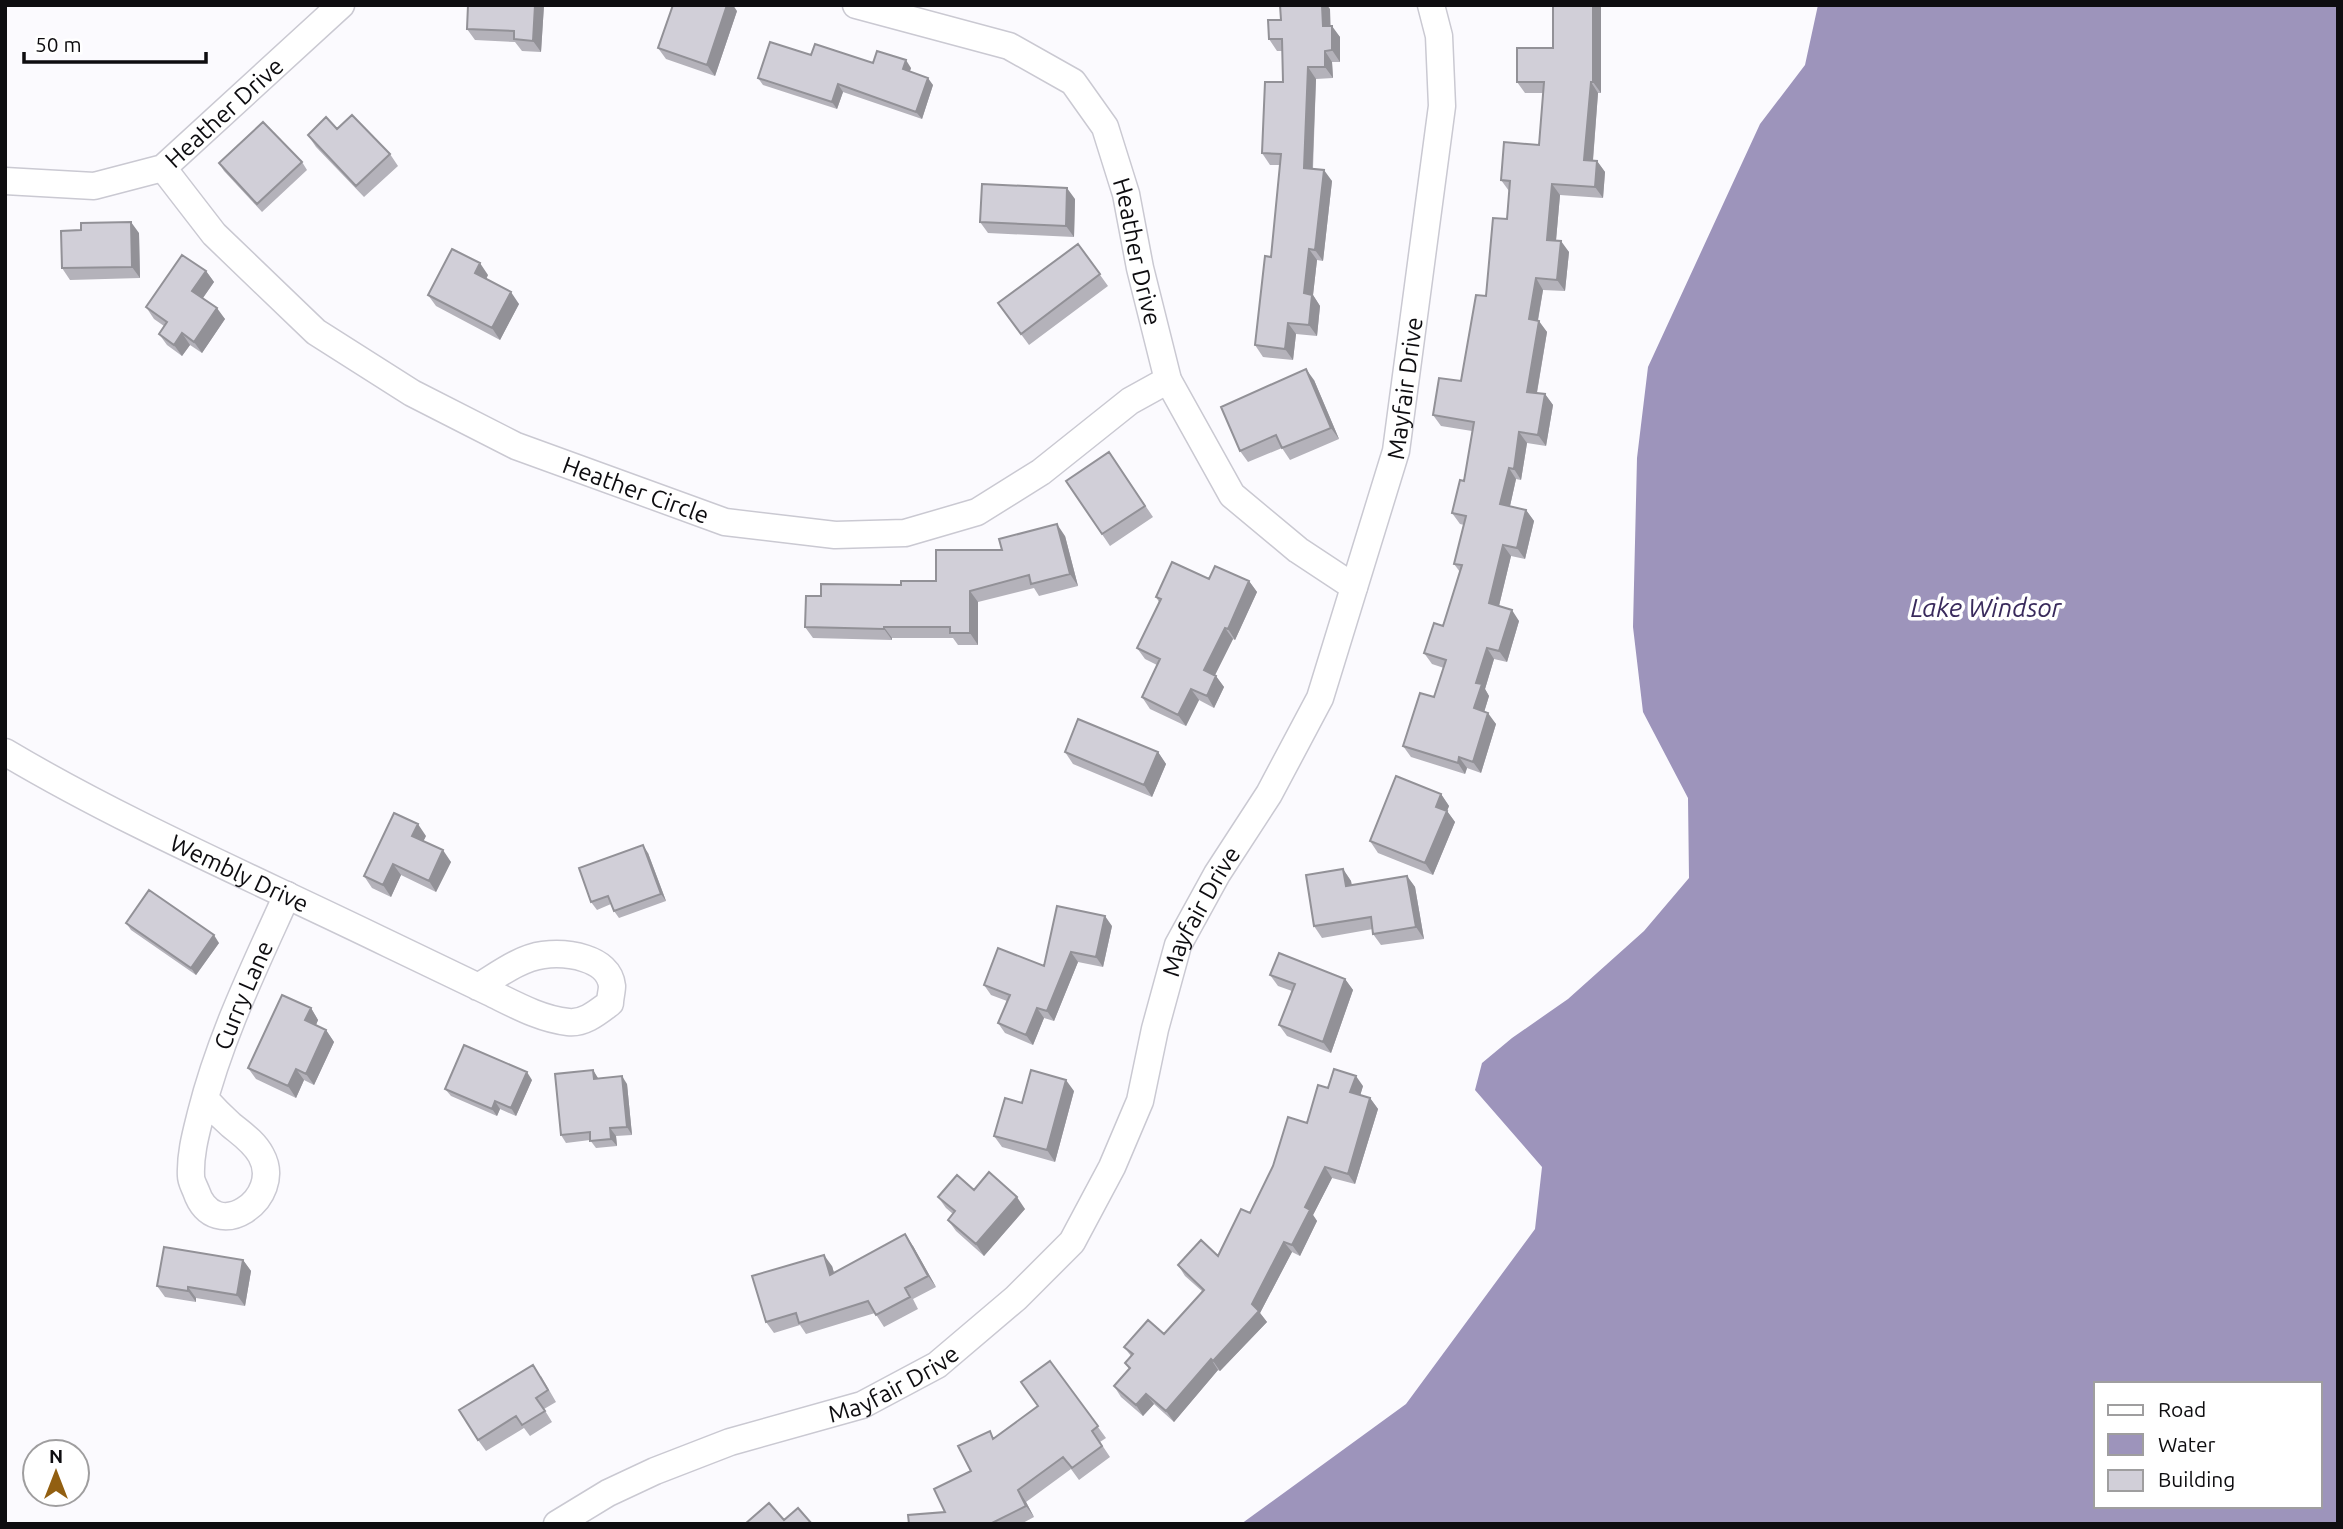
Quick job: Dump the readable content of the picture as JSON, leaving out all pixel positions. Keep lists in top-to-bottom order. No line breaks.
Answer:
{"streets":{"street":["Heather Drive","Mayfair Drive","Heather Circle","Wembly Drive","Curry Lane"]},"crossings":[["Heather Drive","Mayfair Drive"],["Heather Drive","Heather Circle"],["Wembly Drive","Curry Lane"]],"water":["Lake Windsor"],"legend":["Road","Water","Building"],"scale_bar":"50 m","north":"top"}
